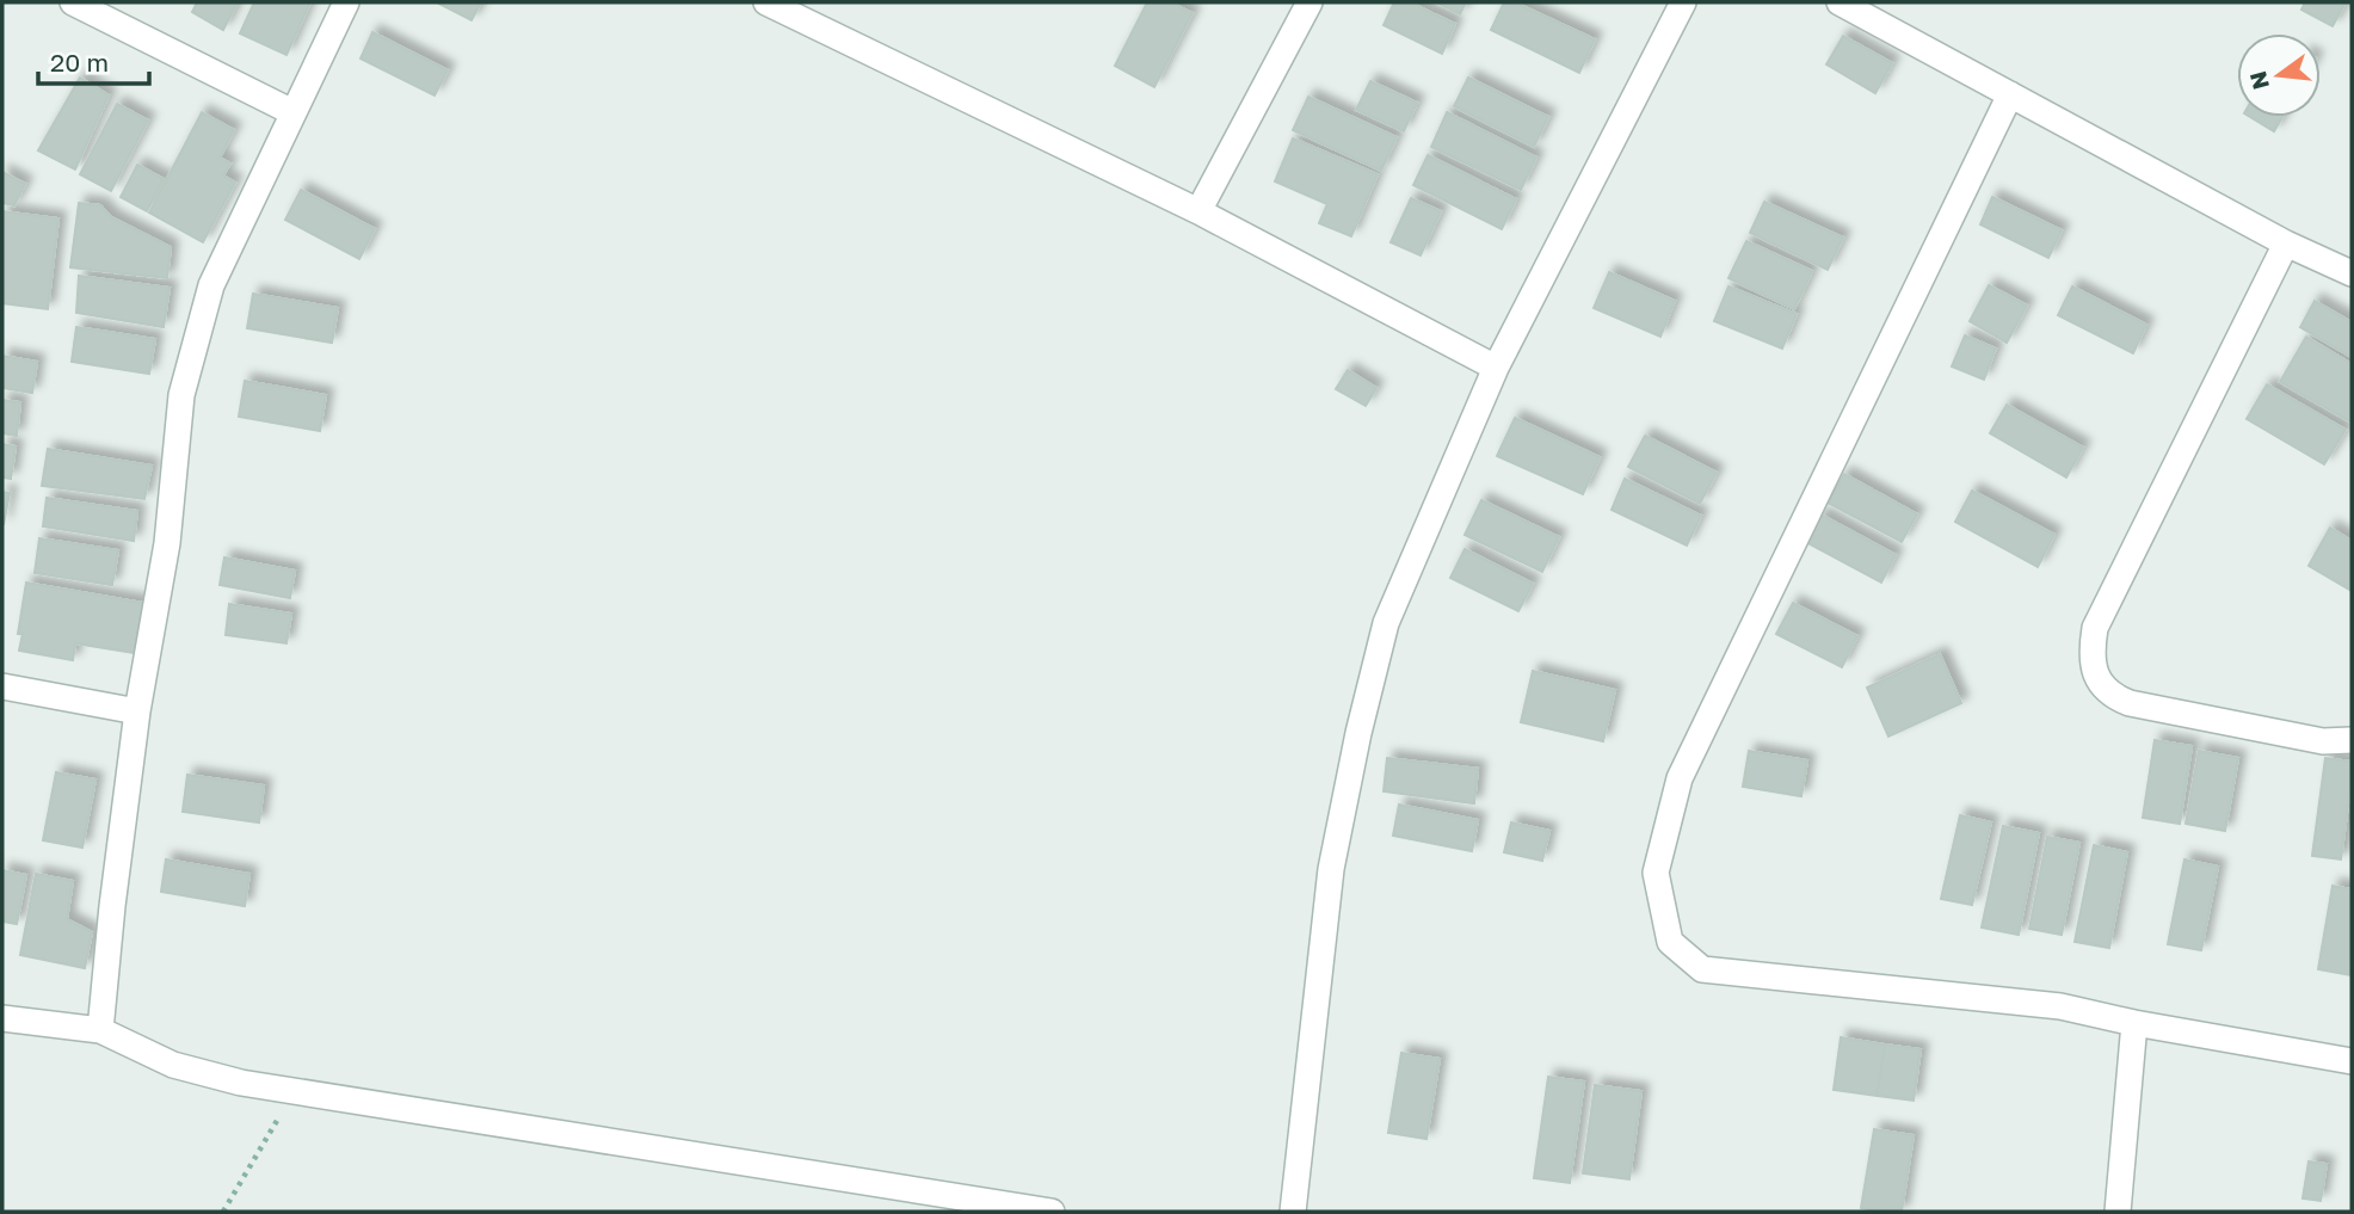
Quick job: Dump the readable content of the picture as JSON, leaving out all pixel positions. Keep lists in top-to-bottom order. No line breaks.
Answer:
{"scale_bar":"20 m","north":"left"}
